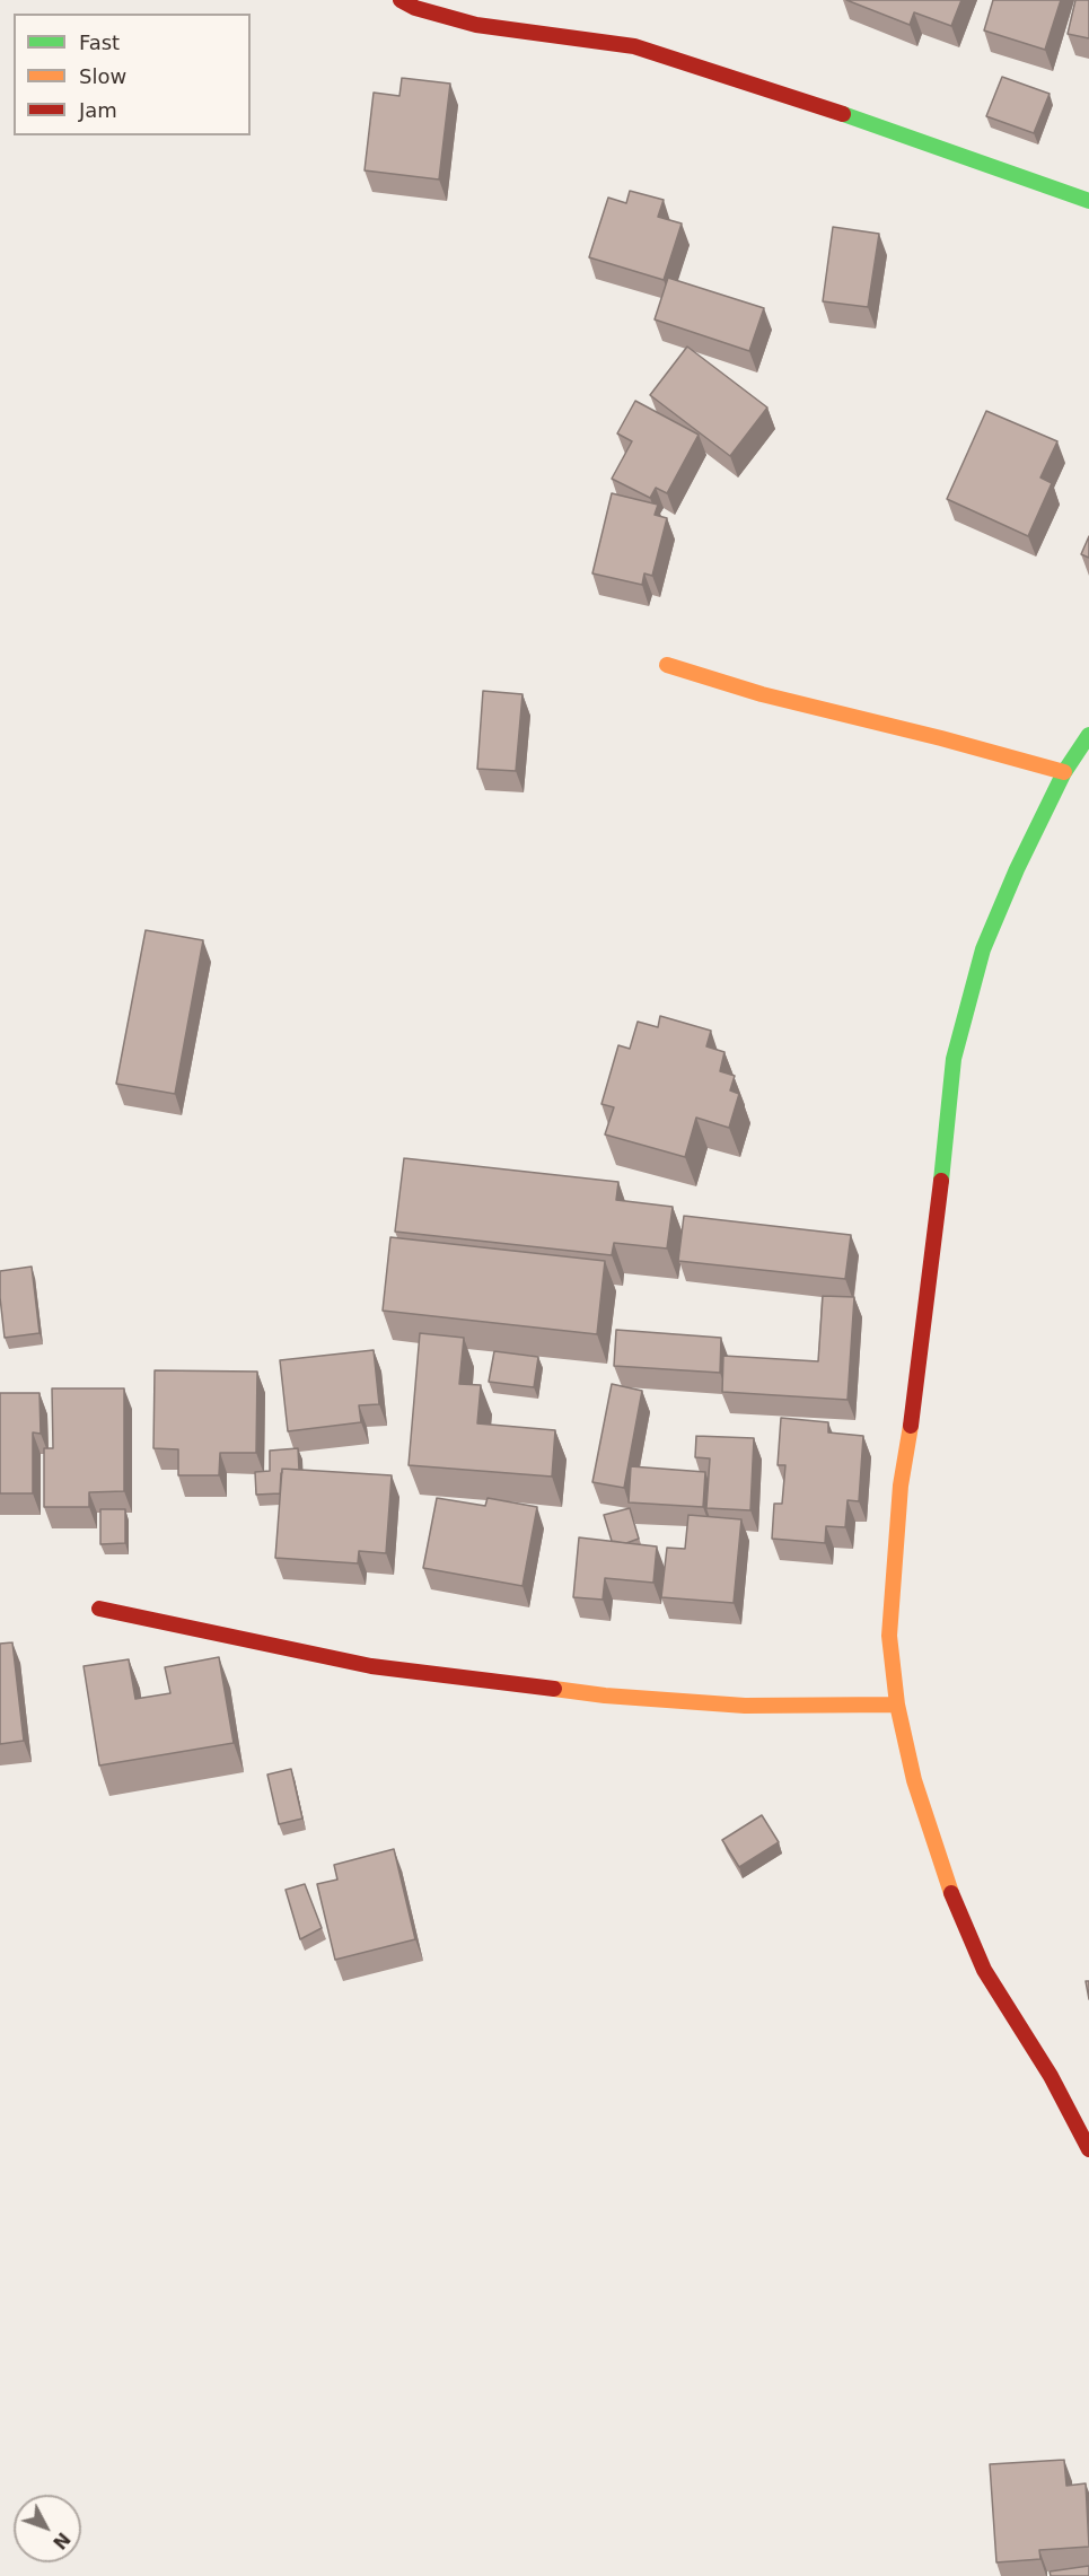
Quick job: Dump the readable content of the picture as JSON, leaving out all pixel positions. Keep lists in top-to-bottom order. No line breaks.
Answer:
{"legend":["Fast","Slow","Jam"],"north":"bottom right"}
